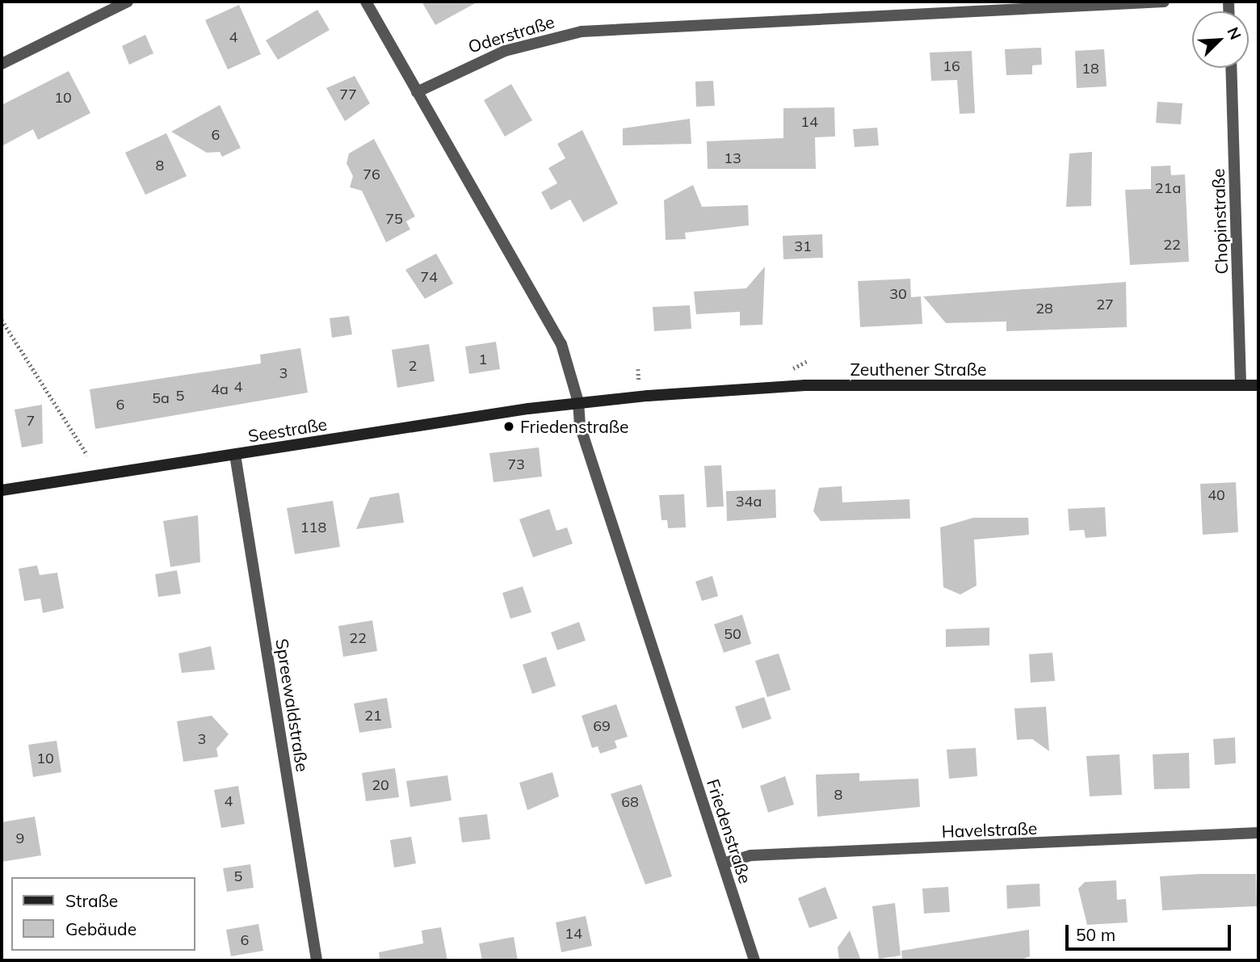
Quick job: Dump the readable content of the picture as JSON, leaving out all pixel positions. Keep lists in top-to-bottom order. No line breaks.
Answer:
{"streets":{"main road":["Zeuthener Straße","Seestraße"],"street":["Oderstraße","Chopinstraße","Spreewaldstraße","Havelstraße","Friedenstraße"]},"crossings":[["Oderstraße","Friedenstraße"],["Chopinstraße","Zeuthener Straße"],["Zeuthener Straße","Seestraße"],["Zeuthener Straße","Friedenstraße"],["Seestraße","Spreewaldstraße"],["Seestraße","Friedenstraße"],["Havelstraße","Friedenstraße"]],"places":["Friedenstraße"],"house_numbers":["4","16","18","77","10","14","6","13","8","76","21a","75","22","31","74","30","27","28","1","2","3","4","4a","5","5a","6","7","73","40","34a","118","50","22","21","69","3","10","20","8","4","68","9","5","14","6"],"legend":["Straße","Gebäude"],"scale_bar":"50 m","north":"top right"}
